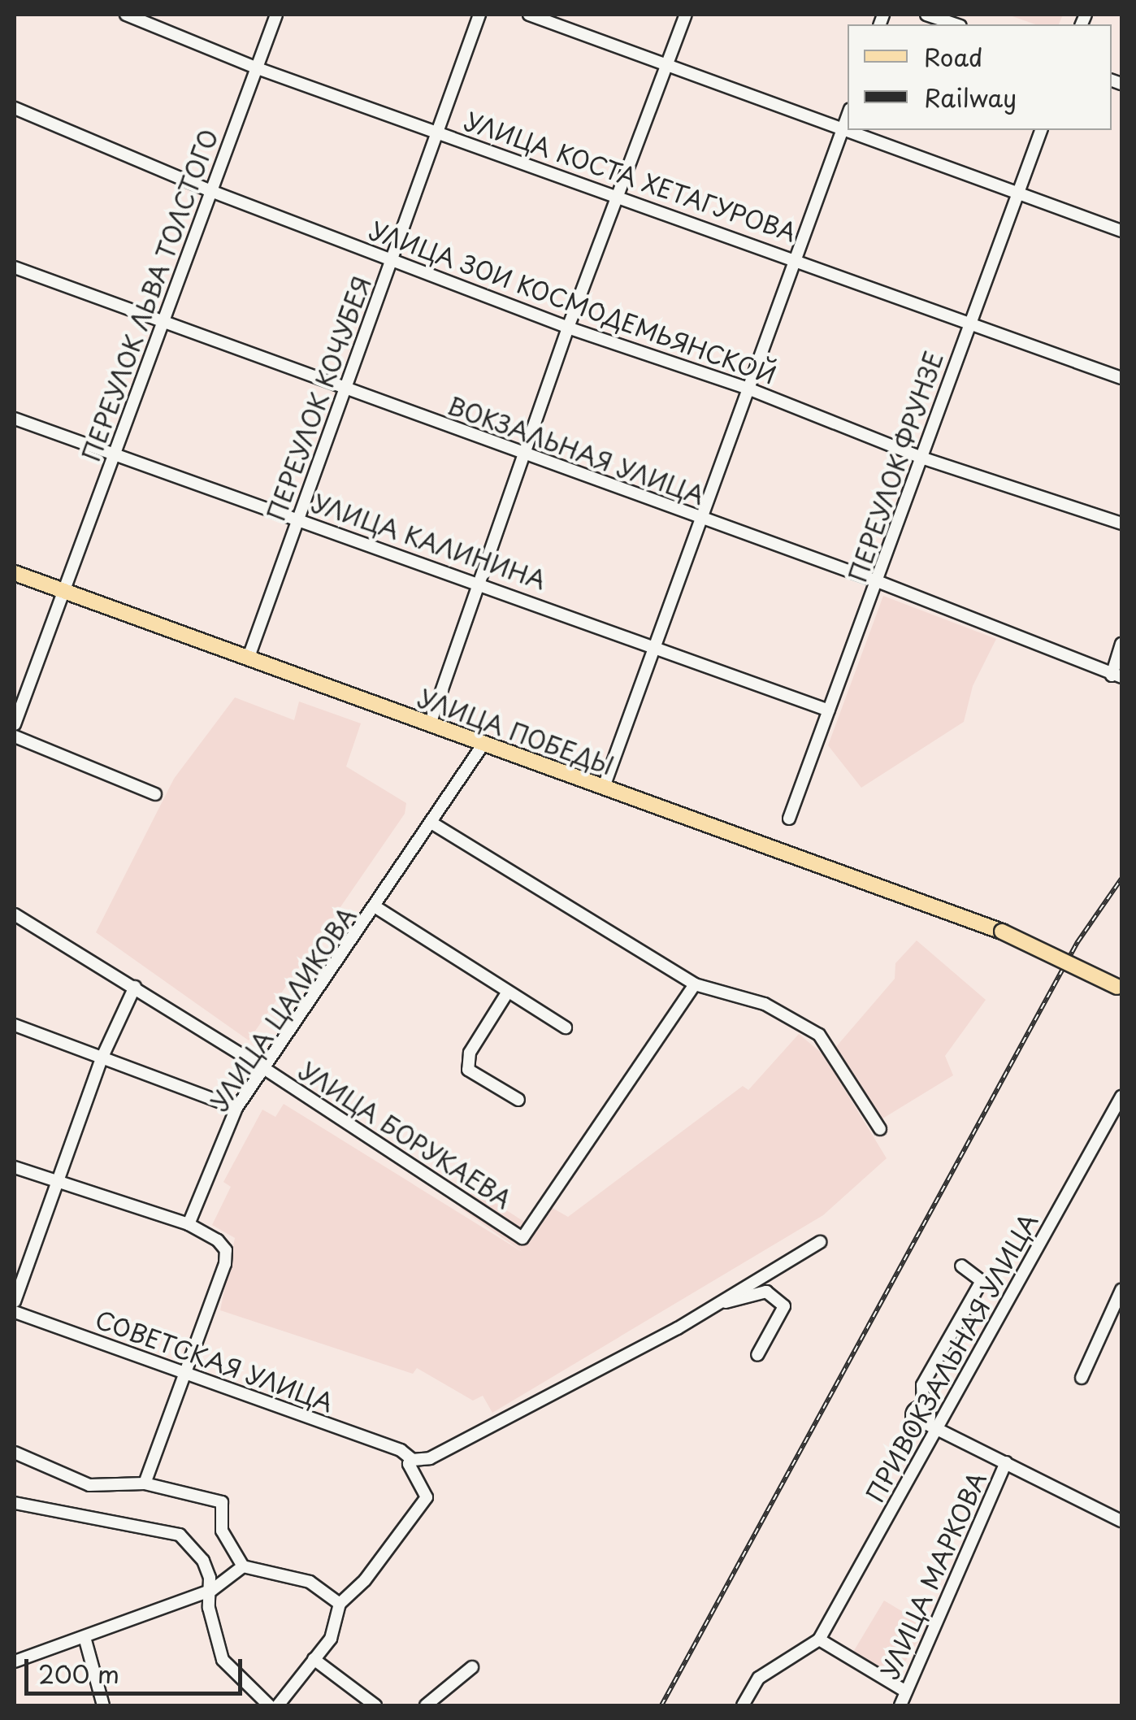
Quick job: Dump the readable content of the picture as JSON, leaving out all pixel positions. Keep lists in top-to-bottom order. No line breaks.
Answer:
{"streets":{"main road":["УЛИЦА ПОБЕДЫ"],"street":["УЛИЦА КОСТА ХЕТАГУРОВА","ПЕРЕУЛОК ЛЬВА ТОЛСТОГО","УЛИЦА ЗОИ КОСМОДЕМЬЯНСКОЙ","ПЕРЕУЛОК КОЧУБЕЯ","ВОКЗАЛЬНАЯ УЛИЦА","ПЕРЕУЛОК ФРУНЗЕ","УЛИЦА КАЛИНИНА","УЛИЦА ЦАЛИКОВА","УЛИЦА БОРУКАЕВА","ПРИВОКЗАЛЬНАЯ УЛИЦА","СОВЕТСКАЯ УЛИЦА","УЛИЦА МАРКОВА"]},"crossings":[["УЛИЦА КОСТА ХЕТАГУРОВА","ПЕРЕУЛОК ЛЬВА ТОЛСТОГО"],["УЛИЦА КОСТА ХЕТАГУРОВА","ПЕРЕУЛОК КОЧУБЕЯ"],["УЛИЦА КОСТА ХЕТАГУРОВА","ПЕРЕУЛОК ФРУНЗЕ"],["ПЕРЕУЛОК ЛЬВА ТОЛСТОГО","УЛИЦА ЗОИ КОСМОДЕМЬЯНСКОЙ"],["ПЕРЕУЛОК ЛЬВА ТОЛСТОГО","ВОКЗАЛЬНАЯ УЛИЦА"],["ПЕРЕУЛОК ЛЬВА ТОЛСТОГО","УЛИЦА КАЛИНИНА"],["ПЕРЕУЛОК ЛЬВА ТОЛСТОГО","УЛИЦА ПОБЕДЫ"],["УЛИЦА ЗОИ КОСМОДЕМЬЯНСКОЙ","ПЕРЕУЛОК КОЧУБЕЯ"],["УЛИЦА ЗОИ КОСМОДЕМЬЯНСКОЙ","ПЕРЕУЛОК ФРУНЗЕ"],["ПЕРЕУЛОК КОЧУБЕЯ","ВОКЗАЛЬНАЯ УЛИЦА"],["ПЕРЕУЛОК КОЧУБЕЯ","УЛИЦА КАЛИНИНА"],["ПЕРЕУЛОК КОЧУБЕЯ","УЛИЦА ПОБЕДЫ"],["ВОКЗАЛЬНАЯ УЛИЦА","ПЕРЕУЛОК ФРУНЗЕ"],["ПЕРЕУЛОК ФРУНЗЕ","УЛИЦА КАЛИНИНА"],["УЛИЦА ПОБЕДЫ","УЛИЦА ЦАЛИКОВА"],["УЛИЦА ЦАЛИКОВА","УЛИЦА БОРУКАЕВА"]],"legend":["Road","Railway"],"scale_bar":"200 m"}
